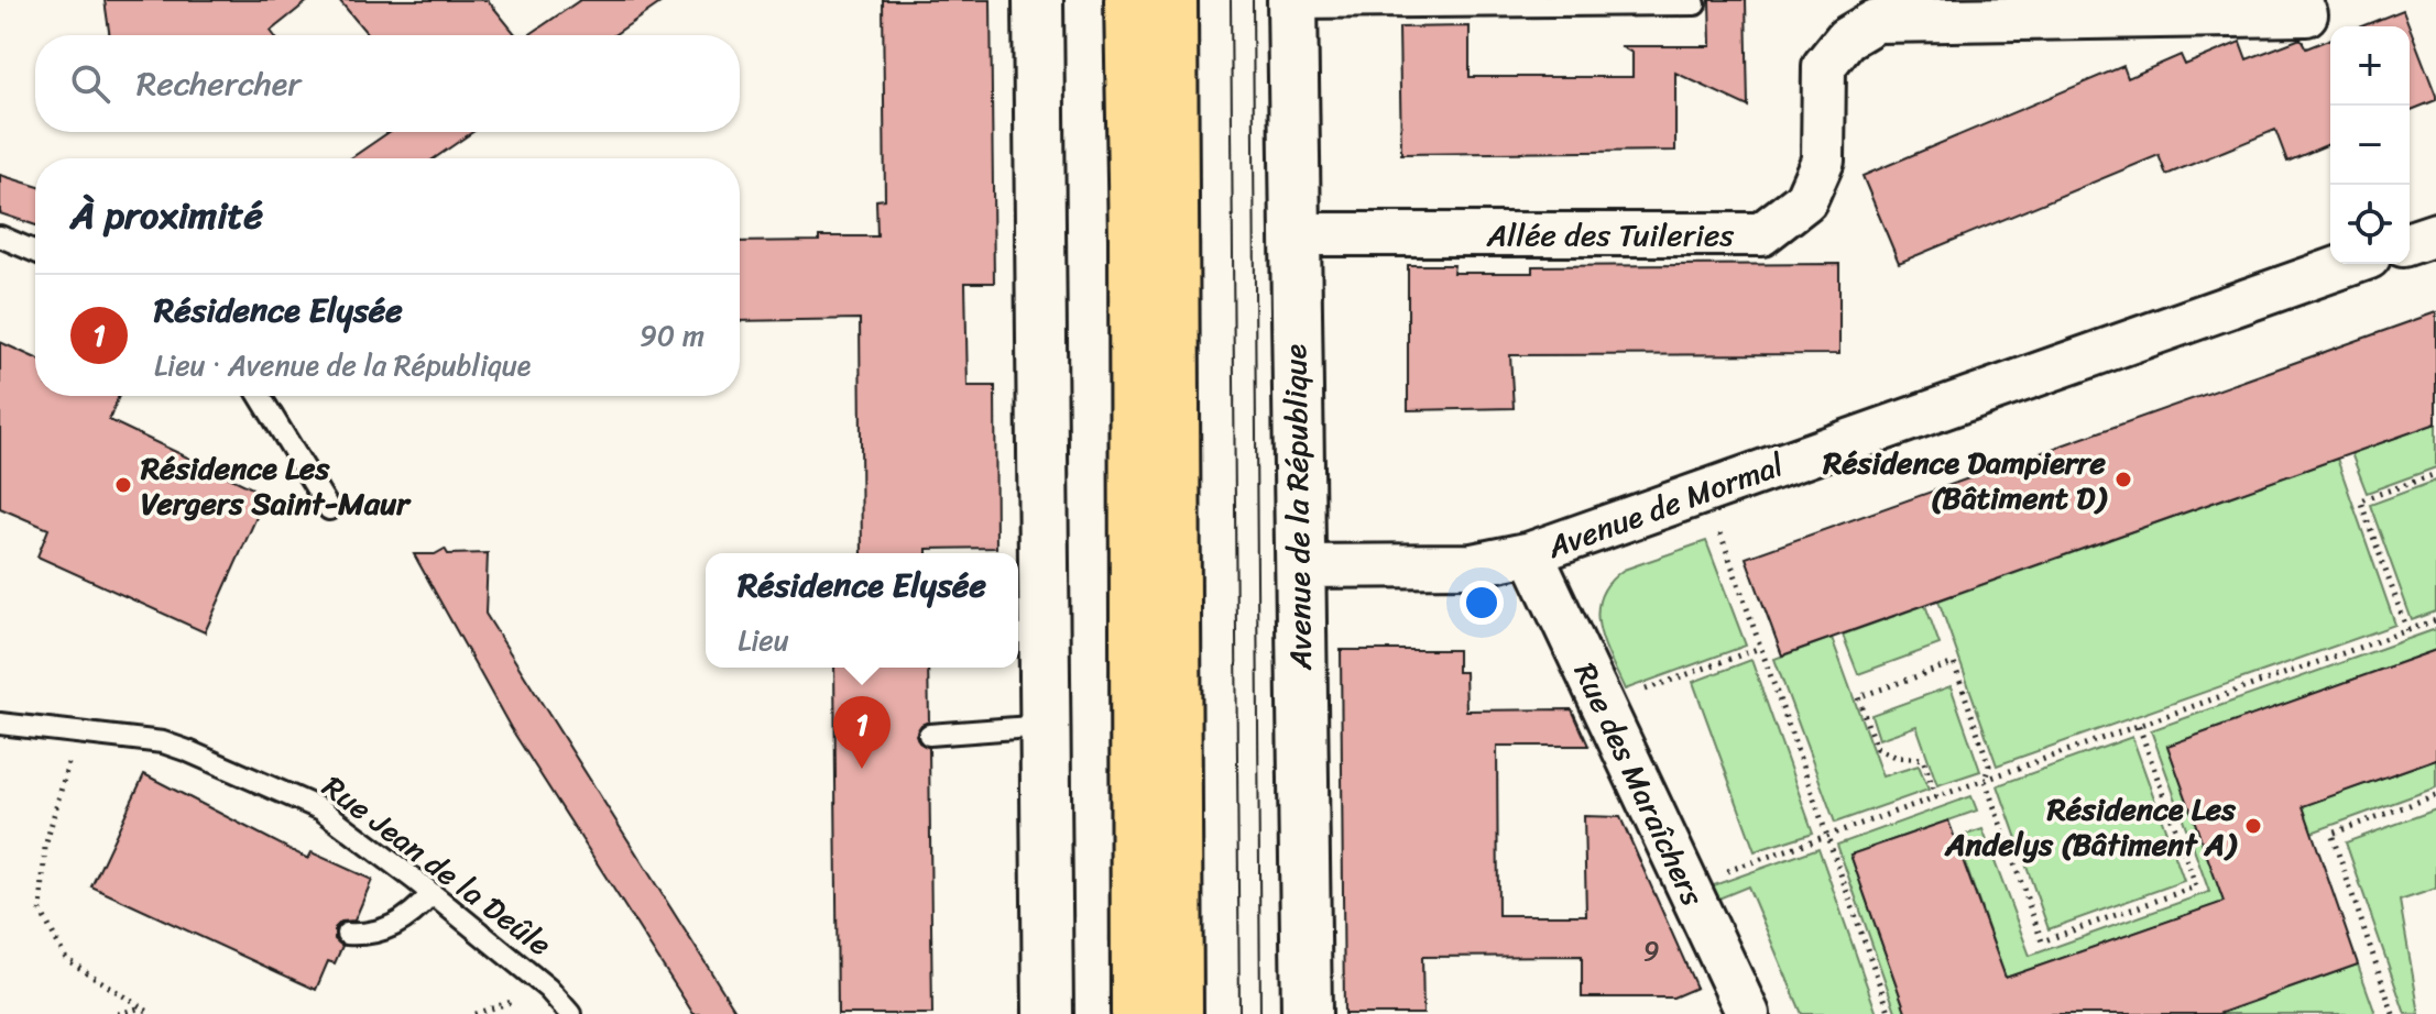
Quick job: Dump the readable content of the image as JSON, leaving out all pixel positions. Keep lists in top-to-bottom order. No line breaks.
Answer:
{"streets":{"street":["Allée des Tuileries","Avenue de Mormal","Avenue de la République","Rue des Maraîchers"],"lane":["Rue Jean de la Deûle"]},"crossings":[["Allée des Tuileries","Avenue de la République"],["Avenue de Mormal","Avenue de la République"],["Avenue de Mormal","Rue des Maraîchers"]],"places":["Résidence Dampierre (Bâtiment D)","Résidence Les Vergers Saint-Maur","Résidence Les Andelys (Bâtiment A)"],"house_numbers":["9"],"page":{"map_buttons":["+","−"],"search":"Rechercher","heading":"À proximité","list":[{"mark":"1","name":"Résidence Elysée","note":"Lieu · Avenue de la République","value":"90 m"}],"popup":["Résidence Elysée","Lieu"],"pins":"1"}}
